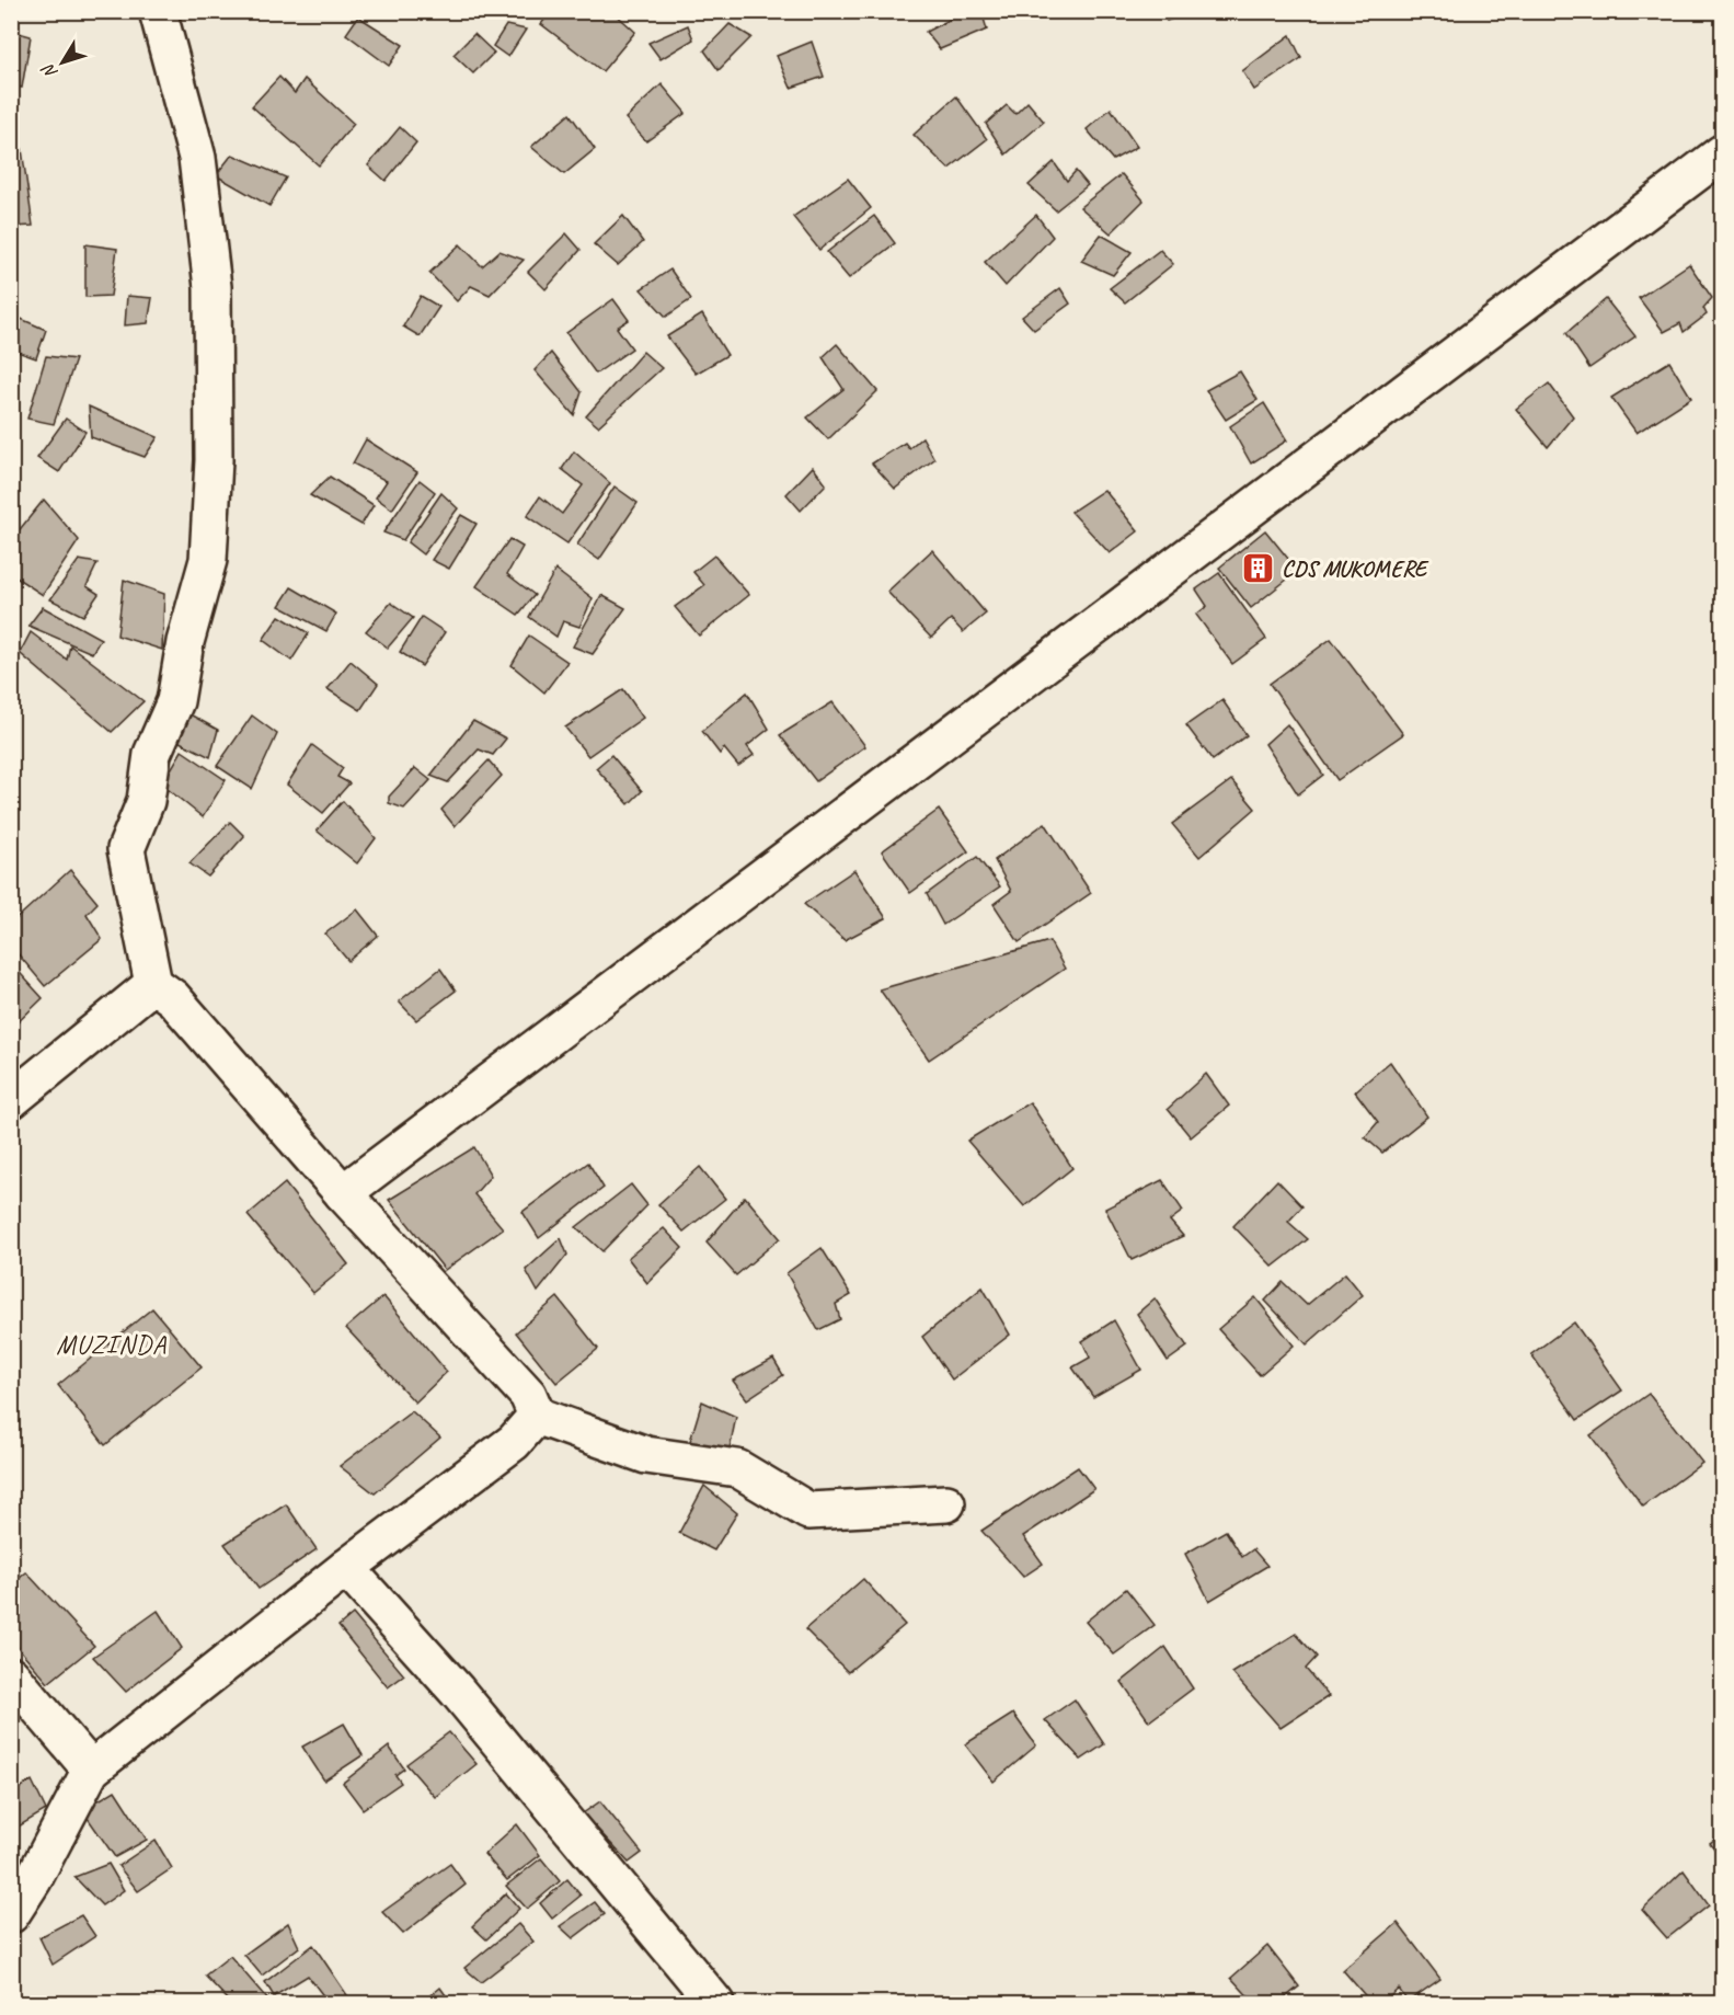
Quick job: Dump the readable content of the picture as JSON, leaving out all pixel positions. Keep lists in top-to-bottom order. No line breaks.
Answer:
{"districts":["MUZINDA"],"places":{"building":["CDS MUKOMERE"]},"north":"bottom left"}
